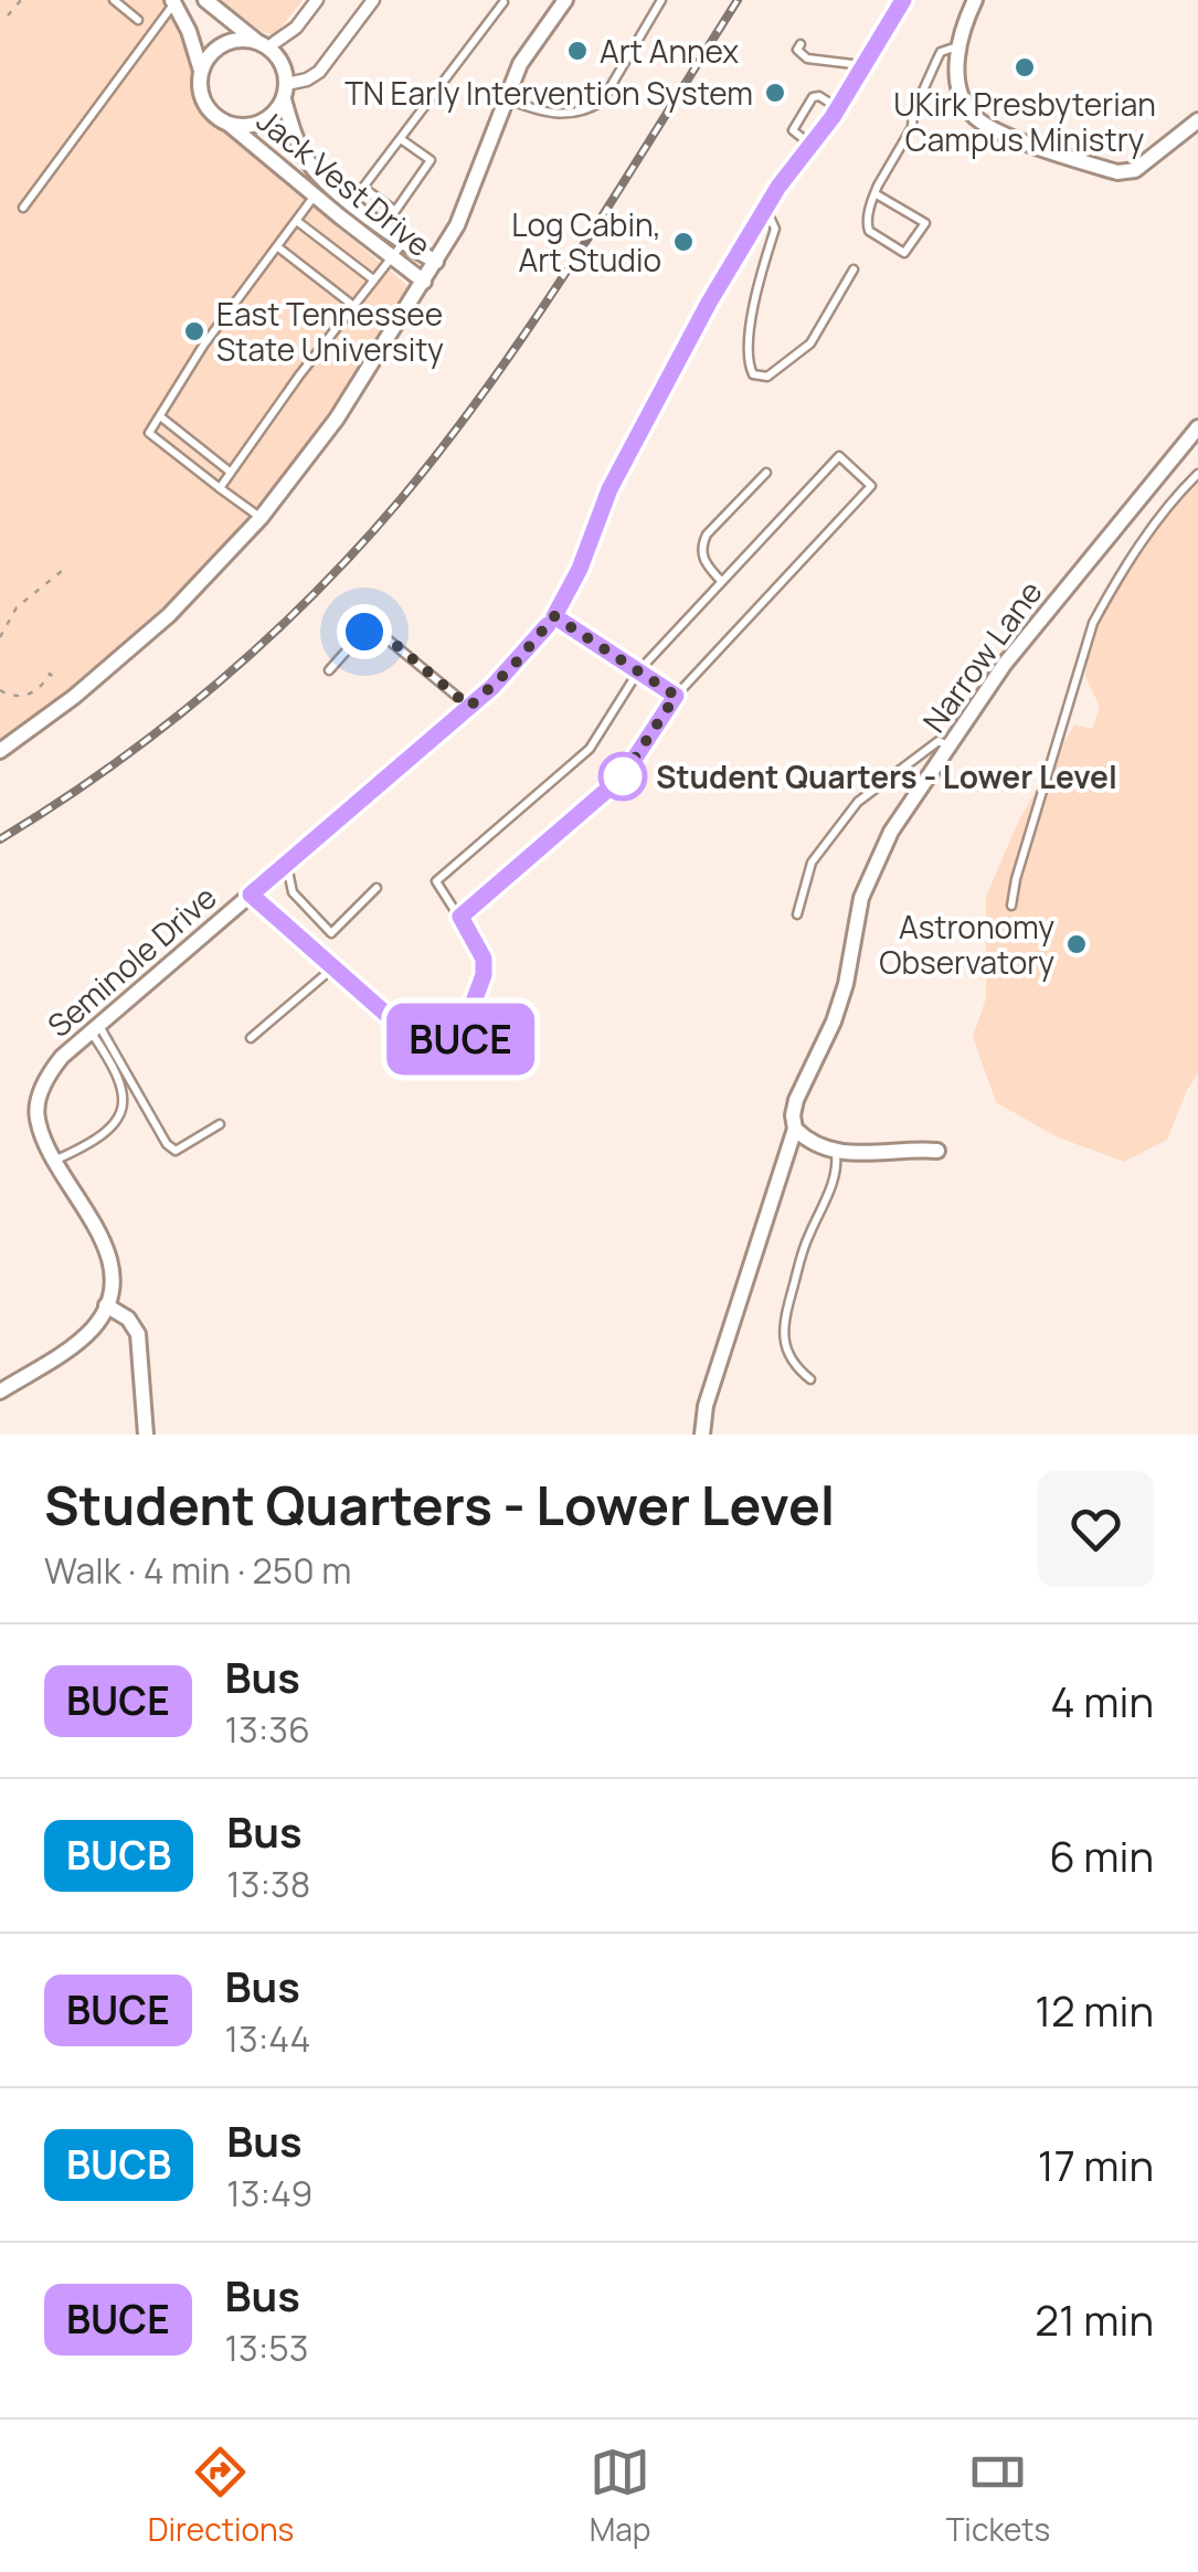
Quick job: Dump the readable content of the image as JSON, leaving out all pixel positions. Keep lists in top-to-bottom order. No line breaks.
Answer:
{"streets":{"street":["Jack Vest Drive","Narrow Lane","Seminole Drive"]},"places":["Art Annex","UKirk Presbyterian Campus Ministry","TN Early Intervention System","Log Cabin, Art Studio","East Tennessee State University","Student Quarters - Lower Level","Astronomy Observatory"],"lines":["bus line BUCE"],"page":{"on_map":"BUCE","heading":["Student Quarters - Lower Level","Walk · 4 min · 250 m"],"list":[{"mark":"BUCE","name":"Bus","note":"13:36","value":"4 min"},{"mark":"BUCB","name":"Bus","note":"13:38","value":"6 min"},{"mark":"BUCE","name":"Bus","note":"13:44","value":"12 min"},{"mark":"BUCB","name":"Bus","note":"13:49","value":"17 min"},{"mark":"BUCE","name":"Bus","note":"13:53","value":"21 min"}],"tabs":["Directions","Map","Tickets"]}}
